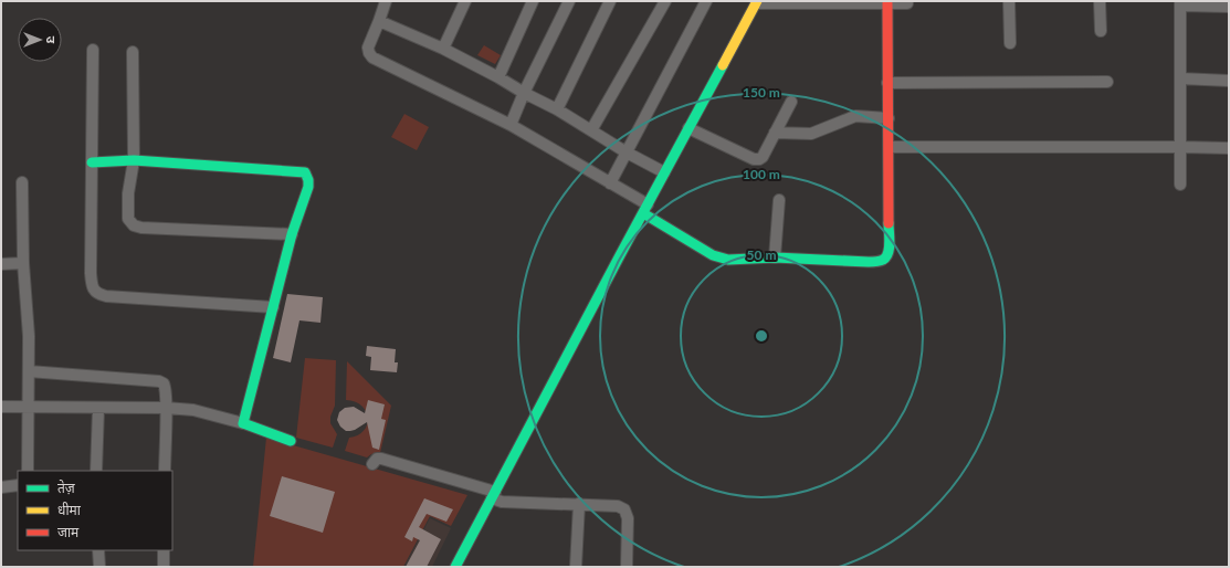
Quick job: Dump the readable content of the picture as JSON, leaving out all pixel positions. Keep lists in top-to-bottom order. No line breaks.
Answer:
{"legend":["तेज़","धीमा","जाम"],"north":"right","rings":["150 m","100 m","50 m"]}
